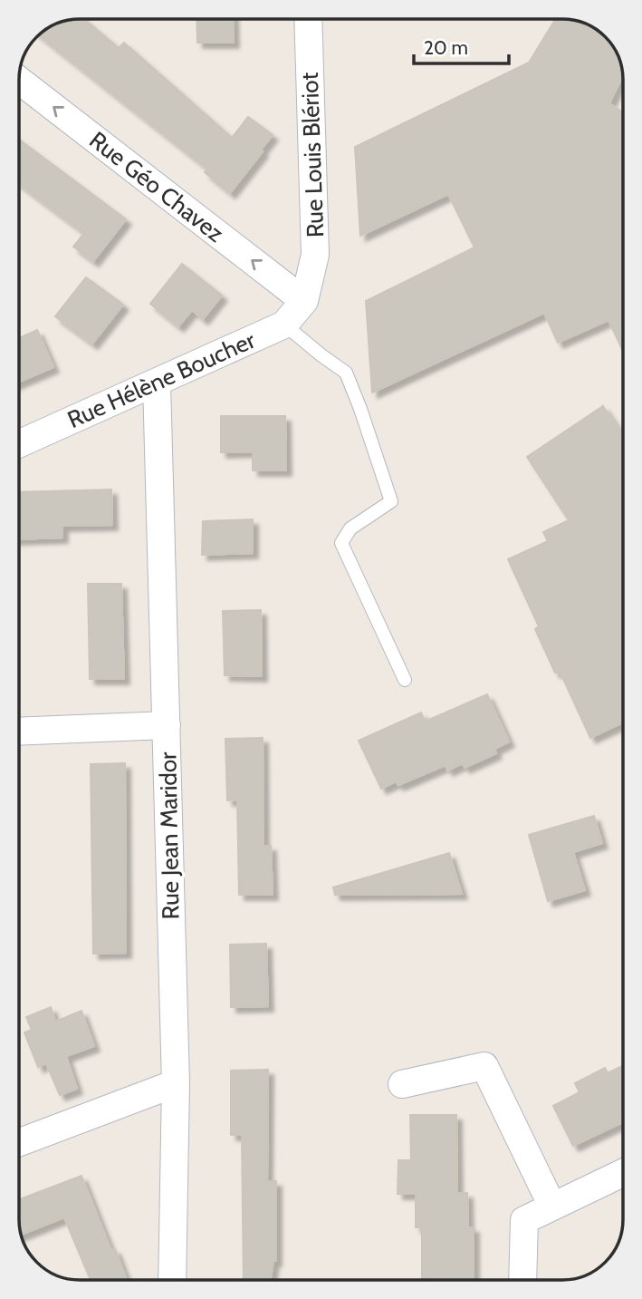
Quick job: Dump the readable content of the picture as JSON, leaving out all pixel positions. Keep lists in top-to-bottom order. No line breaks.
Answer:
{"streets":{"street":["Rue Louis Blériot","Rue Géo Chavez","Rue Hélène Boucher","Rue Jean Maridor"]},"crossings":[["Rue Louis Blériot","Rue Géo Chavez"],["Rue Louis Blériot","Rue Hélène Boucher"],["Rue Géo Chavez","Rue Hélène Boucher"],["Rue Hélène Boucher","Rue Jean Maridor"]],"one_way":["Rue Géo Chavez"],"scale_bar":"20 m"}
